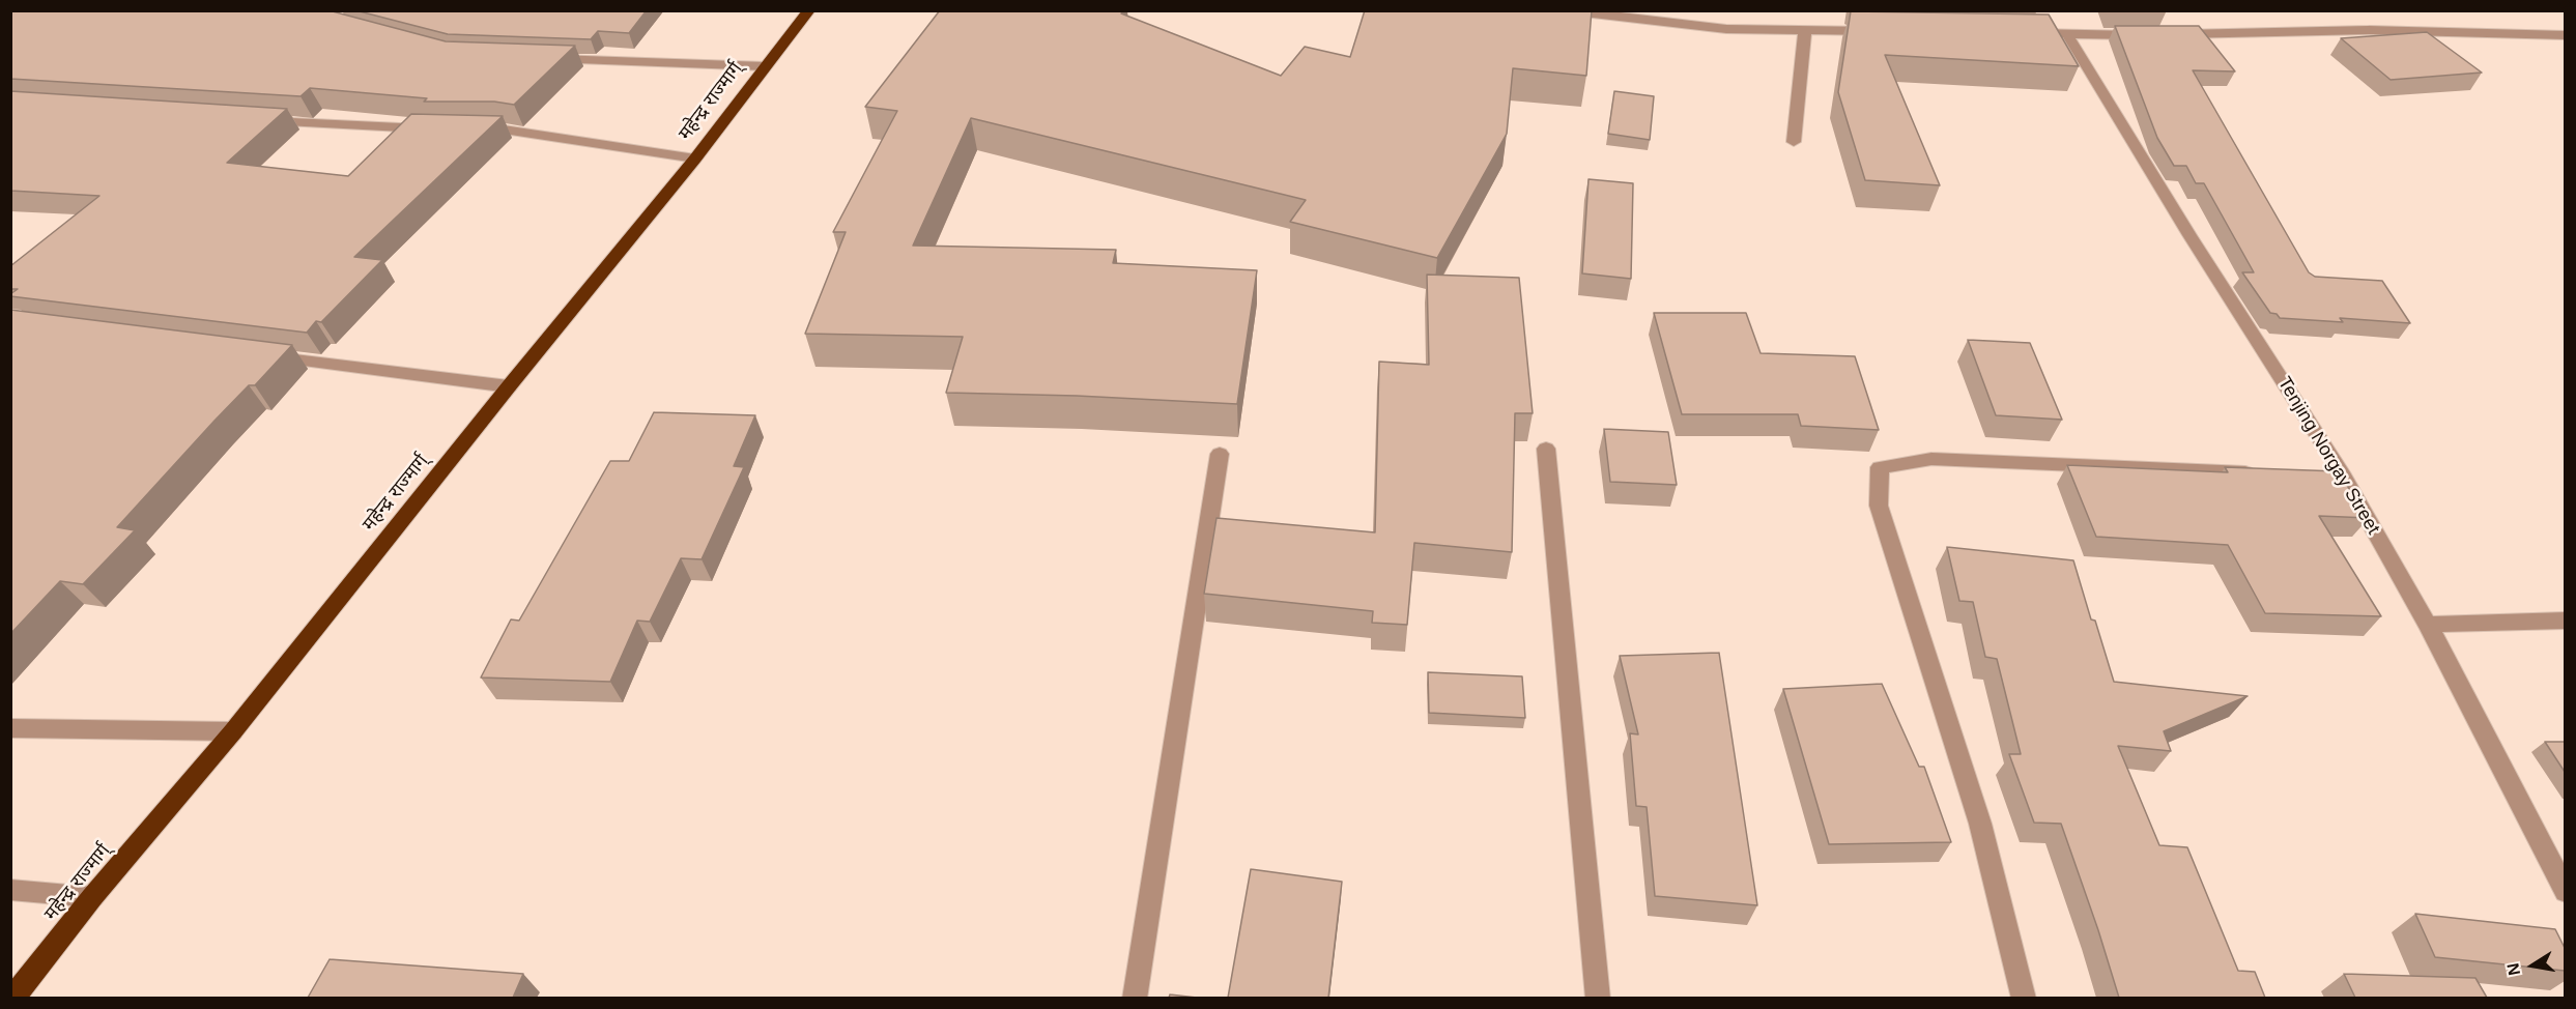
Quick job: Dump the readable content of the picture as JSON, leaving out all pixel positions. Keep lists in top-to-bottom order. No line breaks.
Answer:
{"streets":{"highway":["महेन्द्र राज्मार्ग्"],"street":["Tenjing Norgay Street"]},"north":"left"}
